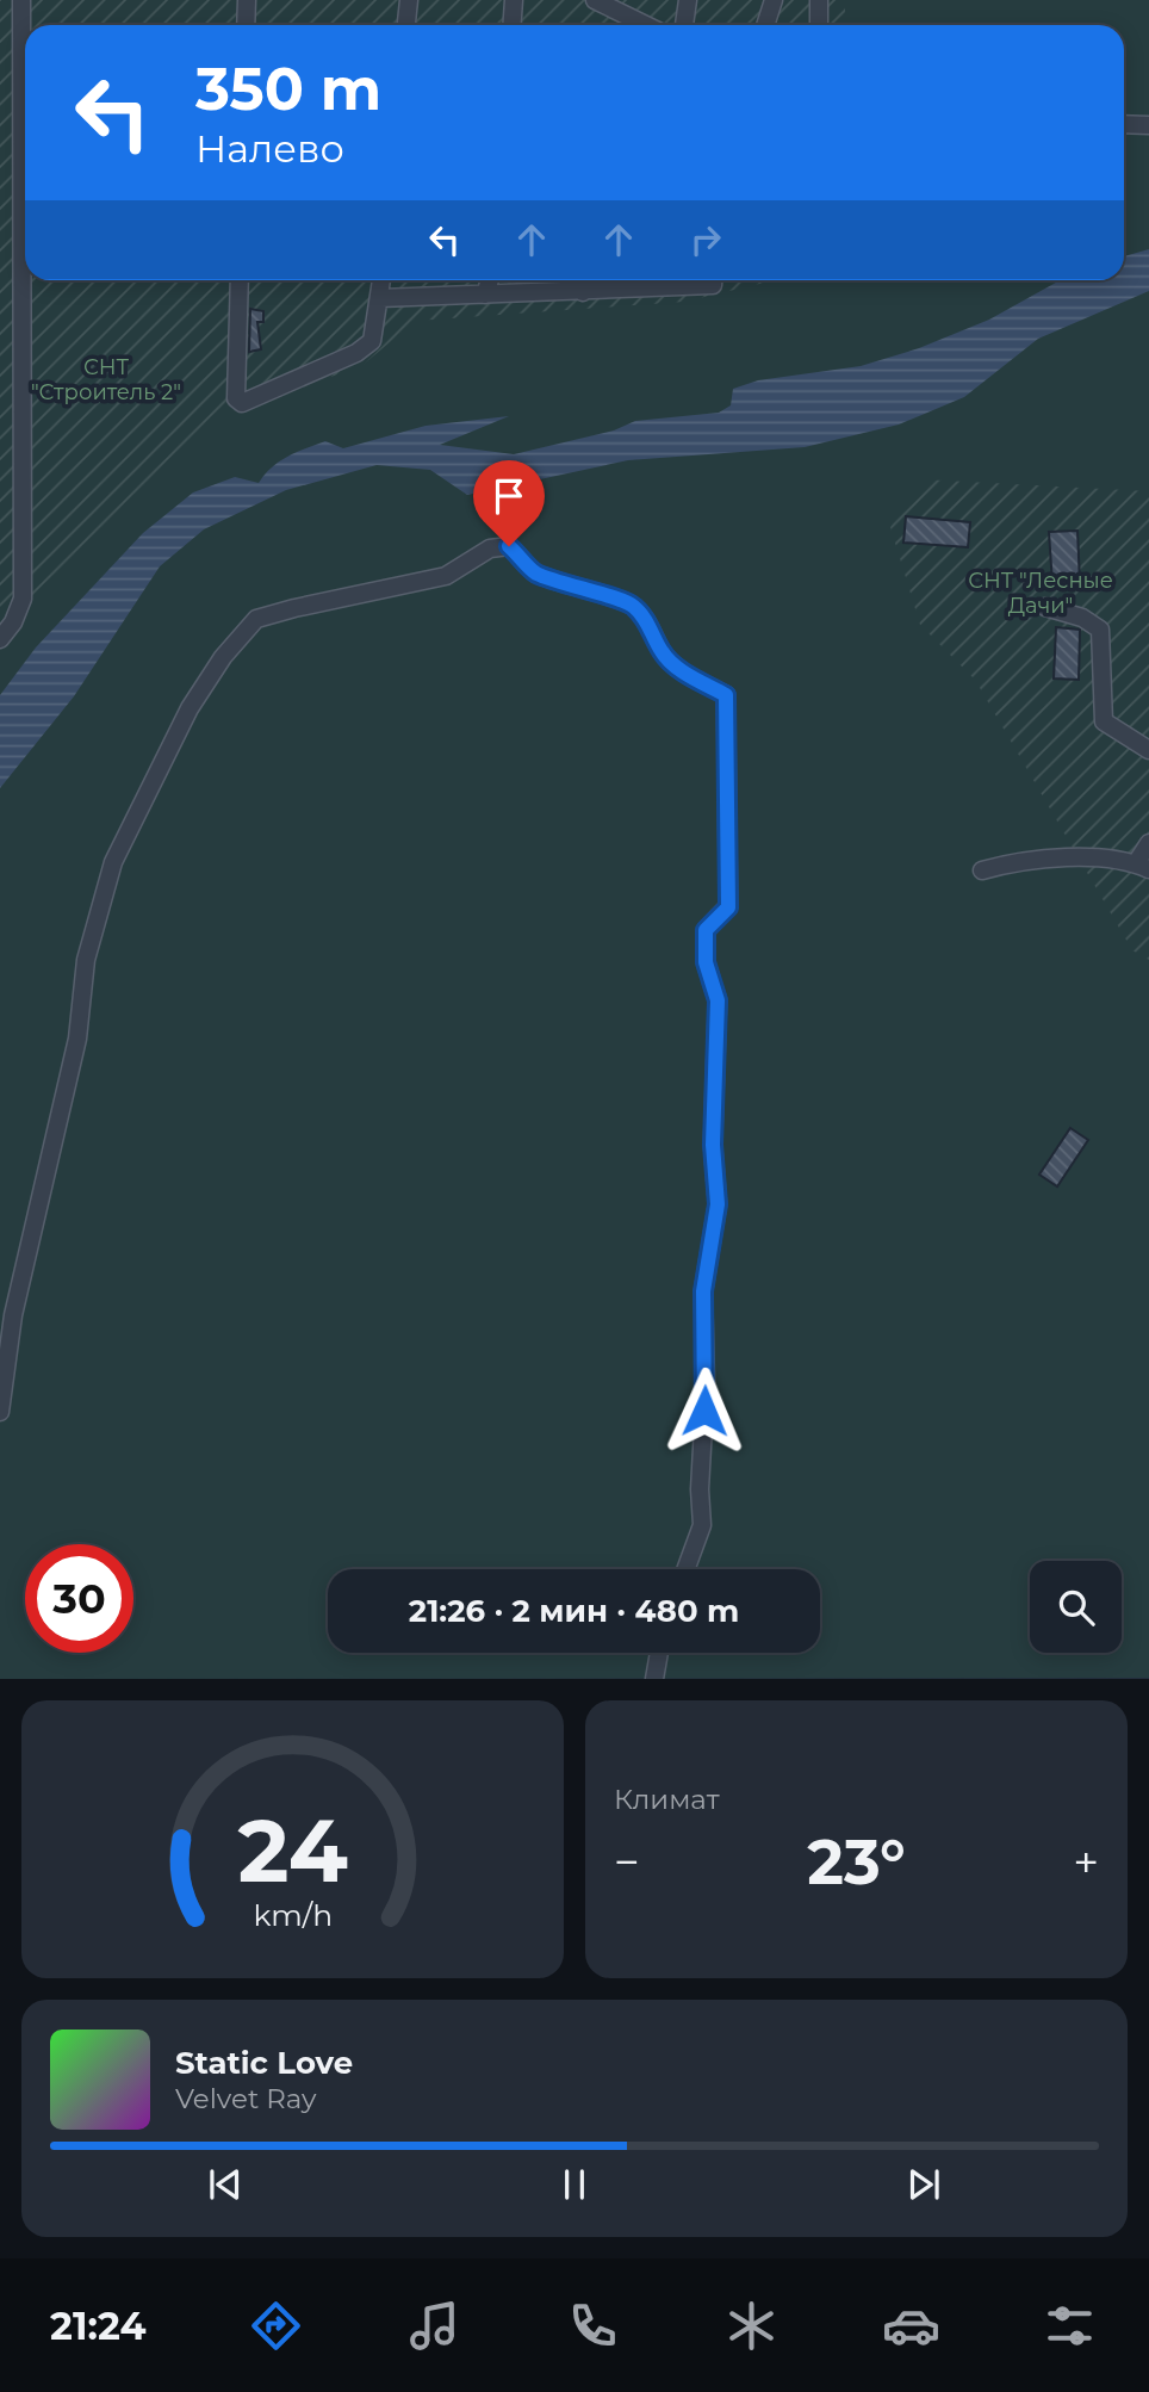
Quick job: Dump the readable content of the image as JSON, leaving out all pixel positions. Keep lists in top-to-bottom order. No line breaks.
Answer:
{"parks":["СНТ \"Строитель 2\"","СНТ \"Лесные Дачи\""],"page":{"turn":["350 m","Налево"],"limit":"30","trip":"21:26 · 2 мин · 480 m","tile":"Климат","heat":["−","23°","+"],"song":["Static Love","Velvet Ray"],"tabs":"21:24","gauge":["24","km/h"]}}
